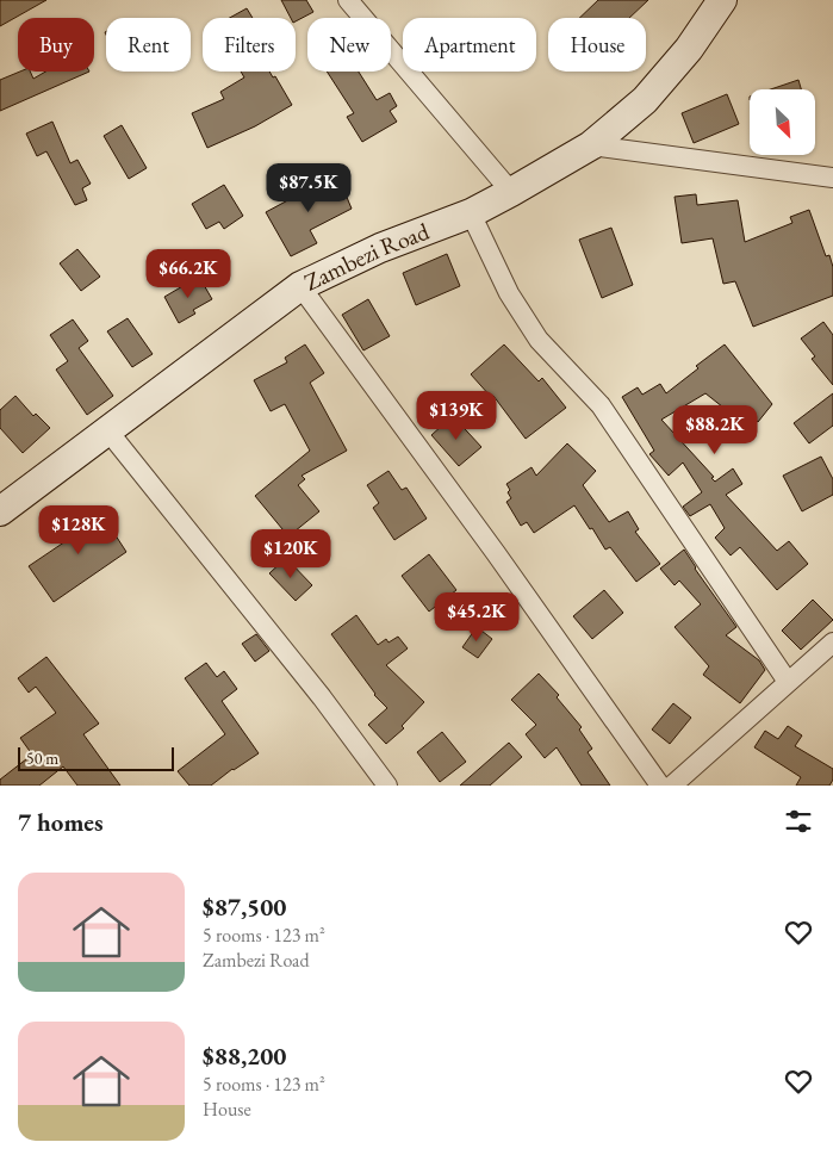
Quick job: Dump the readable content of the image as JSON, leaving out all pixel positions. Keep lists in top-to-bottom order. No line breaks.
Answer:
{"streets":{"street":["Zambezi Road"]},"scale_bar":"50 m","north":"bottom right","page":{"chip":["Buy","Rent","Filters","New","Apartment","House"],"price":["$87.5K","$66.2K","$139K","$88.2K","$128K","$120K","$45.2K"],"scale":"50 m","heading":"7 homes","list":[{"name":"$87,500","note":"5 rooms · 123 m² · Zambezi Road"},{"name":"$88,200","note":"5 rooms · 123 m² · House"}]}}
